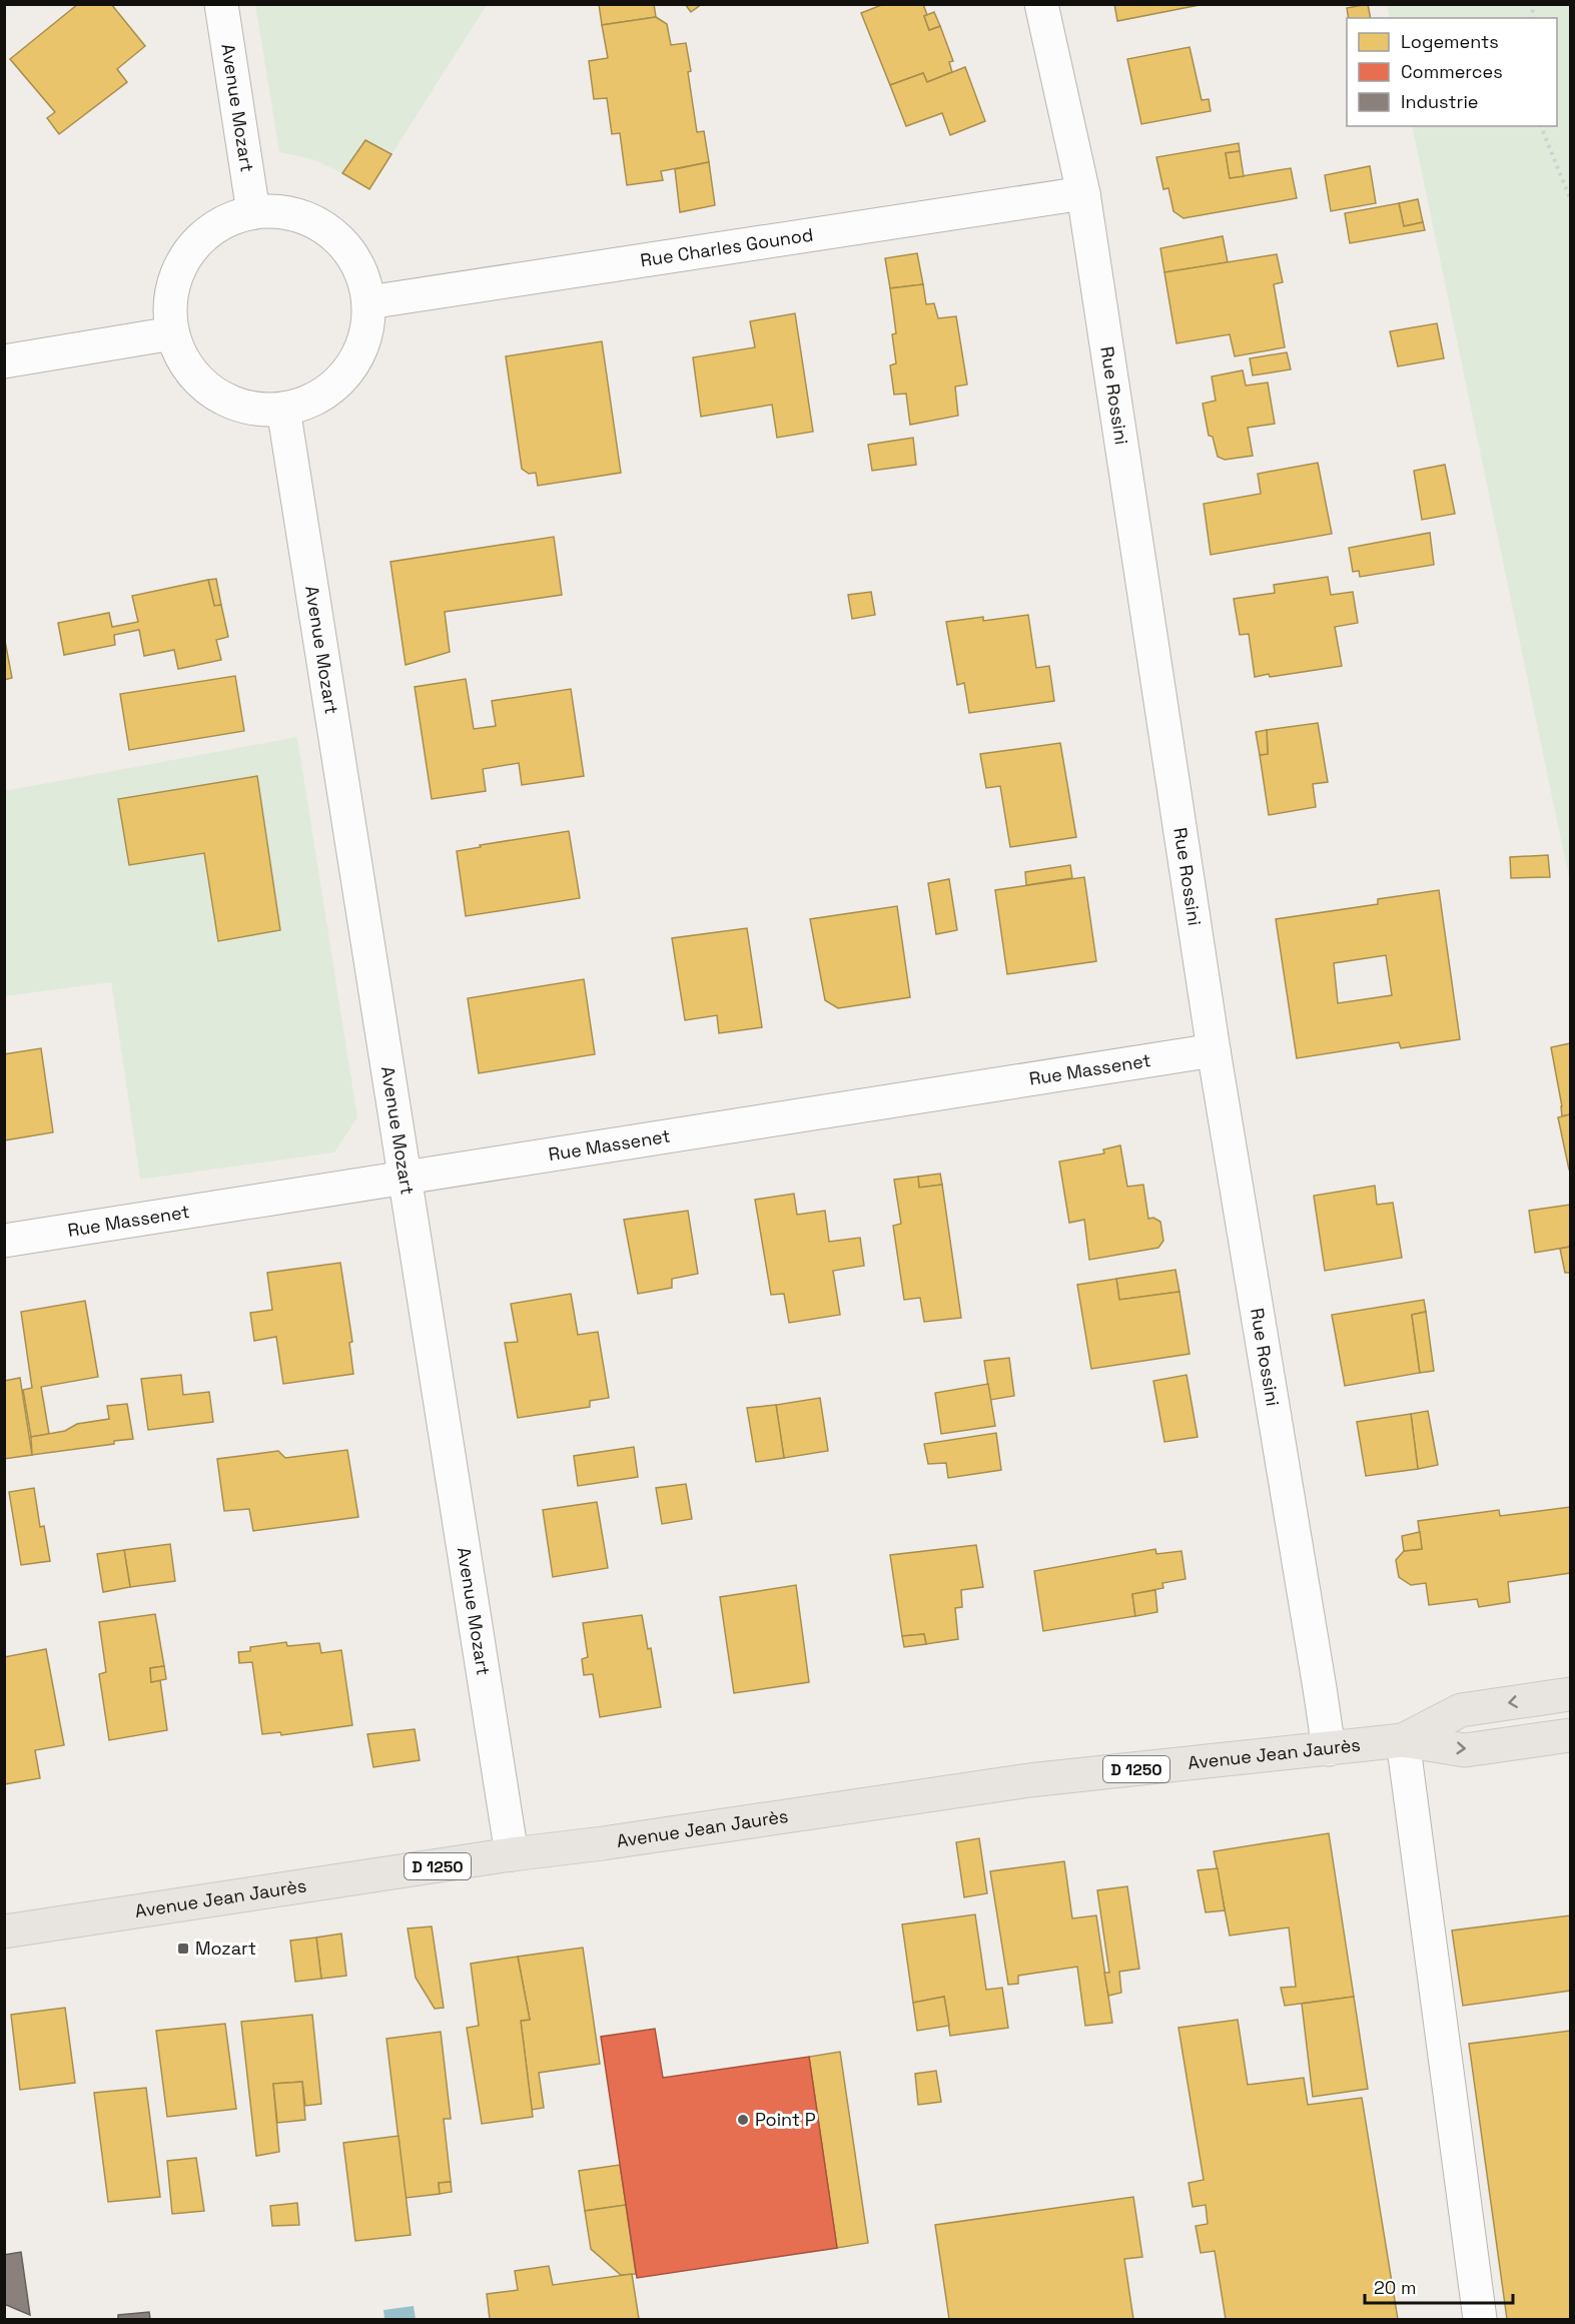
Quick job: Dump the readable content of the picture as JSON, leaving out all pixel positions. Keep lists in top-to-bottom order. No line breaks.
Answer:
{"streets":{"main road":["Avenue Jean Jaurès","D 1250"],"street":["Avenue Mozart","Rue Charles Gounod","Rue Rossini","Rue Massenet"]},"crossings":[["Avenue Mozart","Rue Charles Gounod"],["Avenue Mozart","Rue Massenet"],["Avenue Mozart","Avenue Jean Jaurès"],["Rue Charles Gounod","Rue Rossini"],["Rue Rossini","Rue Massenet"],["Rue Rossini","Avenue Jean Jaurès"]],"places":{"transit":["Mozart"],"other":["Point P"]},"legend":["Logements","Commerces","Industrie"],"scale_bar":"20 m"}
